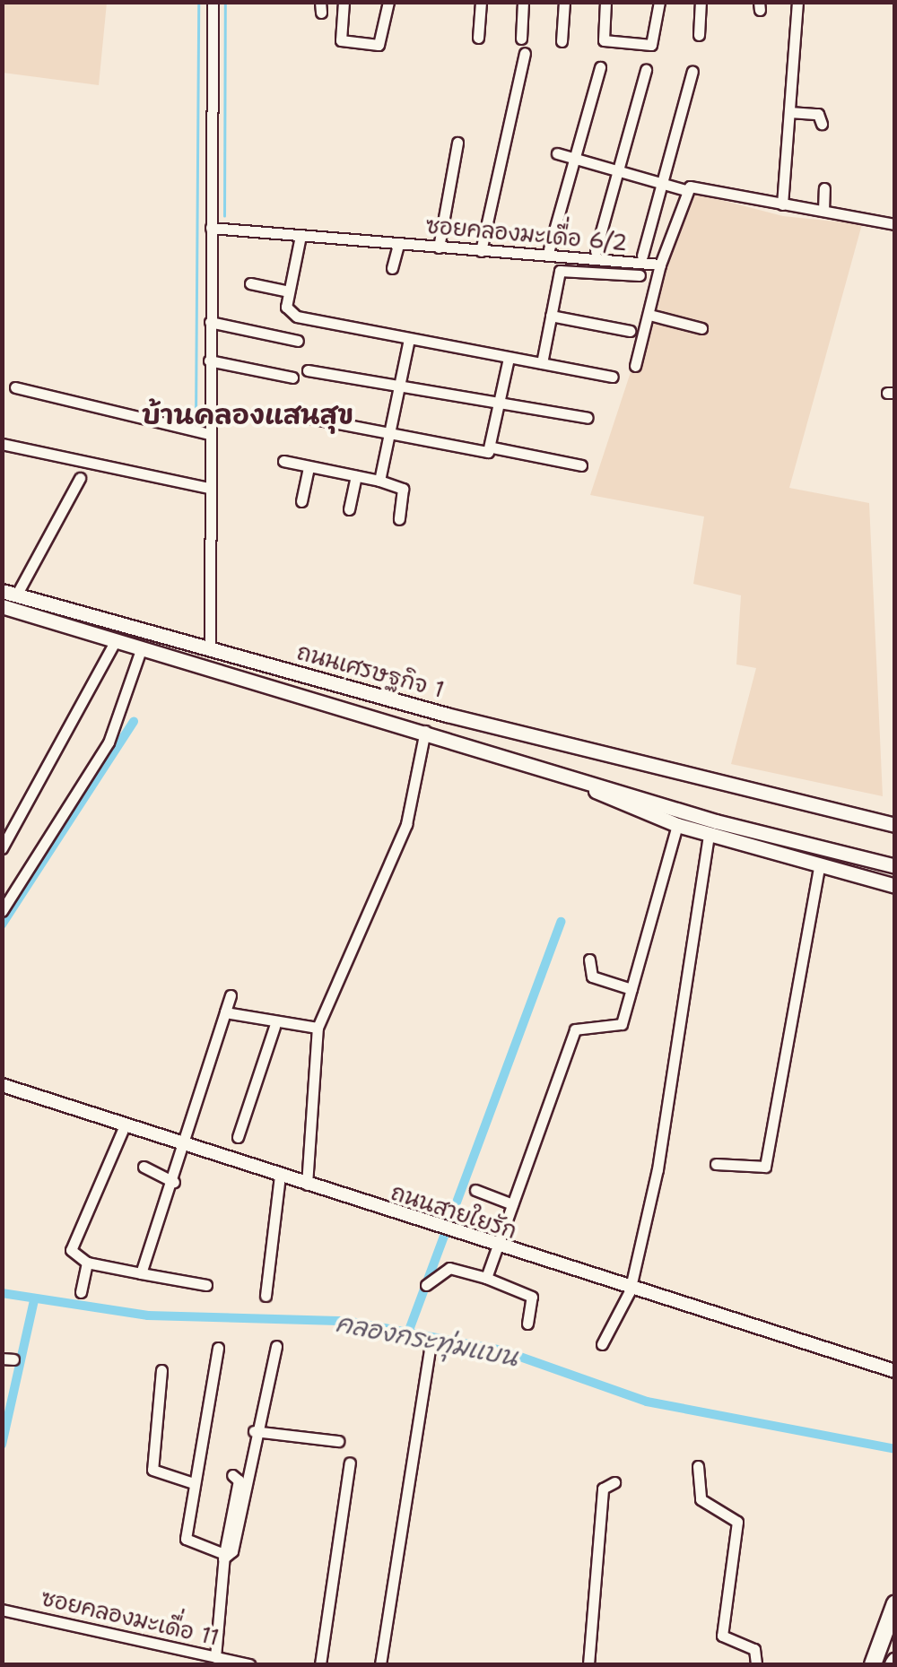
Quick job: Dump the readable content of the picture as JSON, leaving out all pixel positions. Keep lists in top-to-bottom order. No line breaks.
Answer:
{"streets":{"main road":["ถนนเศรษฐกิจ 1"],"street":["ซอยคลองมะเดื่อ 6/2","ถนนสายใยรัก","ซอยคลองมะเดื่อ 11"]},"districts":["บ้านคลองแสนสุข"],"water":["คลองกระทุ่มแบน"]}
